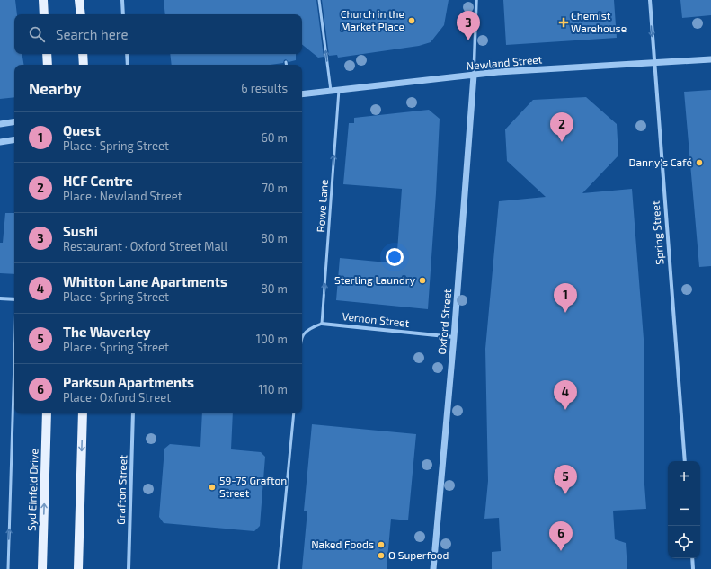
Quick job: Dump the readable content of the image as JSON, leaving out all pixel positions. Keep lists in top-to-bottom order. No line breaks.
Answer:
{"streets":{"main road":["Syd Einfeld Drive"],"street":["Newland Street","Spring Street","Vernon Street","Oxford Street","Grafton Street"],"lane":["Rowe Lane"]},"crossings":[["Newland Street","Rowe Lane"],["Newland Street","Spring Street"],["Newland Street","Oxford Street"],["Rowe Lane","Vernon Street"],["Vernon Street","Oxford Street"]],"one_way":["Rowe Lane"],"places":{"other":["Church in the Market Place","Danny's Café","Sterling Laundry","59-75 Grafton Street","Naked Foods","O Superfood"],"health":["Chemist Warehouse"]},"page":{"pins":["3","2","1","4","5","6"],"search":"Search here","heading":["Nearby","6 results"],"list":[{"mark":"1","name":"Quest","note":"Place · Spring Street","value":"60 m"},{"mark":"2","name":"HCF Centre","note":"Place · Newland Street","value":"70 m"},{"mark":"3","name":"Sushi","note":"Restaurant · Oxford Street Mall","value":"80 m"},{"mark":"4","name":"Whitton Lane Apartments","note":"Place · Spring Street","value":"80 m"},{"mark":"5","name":"The Waverley","note":"Place · Spring Street","value":"100 m"},{"mark":"6","name":"Parksun Apartments","note":"Place · Oxford Street","value":"110 m"}],"map_buttons":["+","−"]}}
